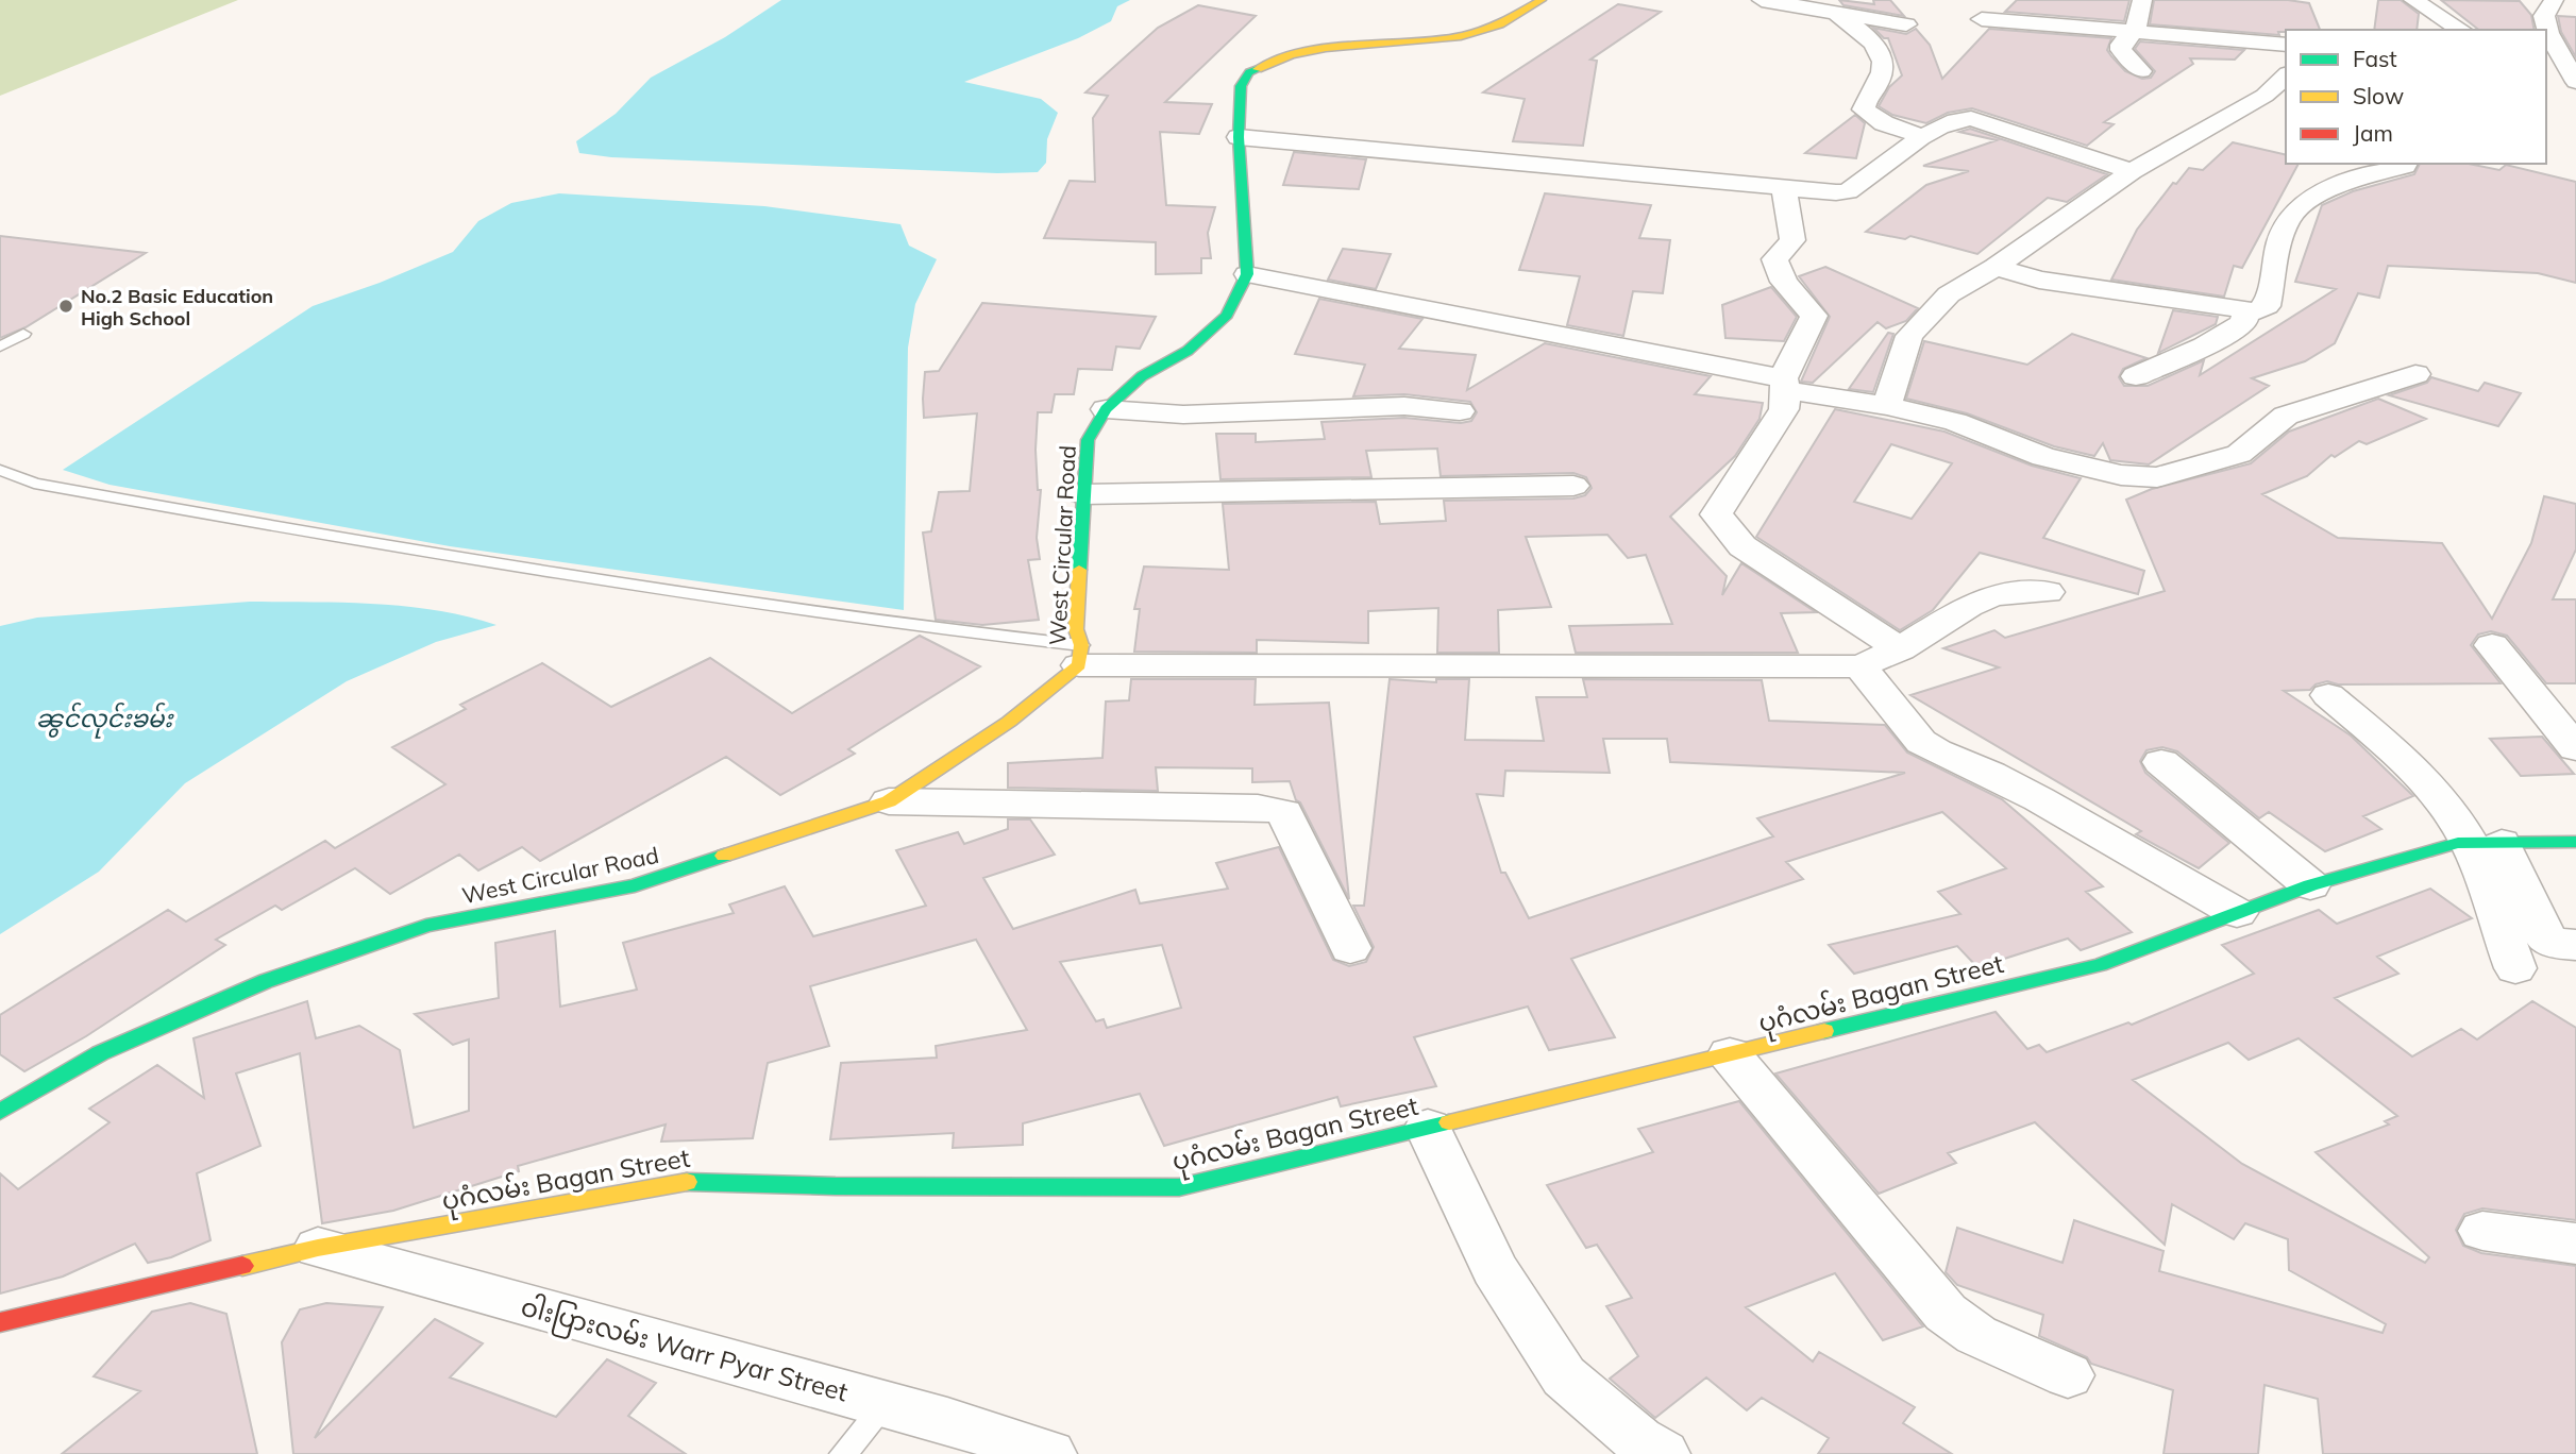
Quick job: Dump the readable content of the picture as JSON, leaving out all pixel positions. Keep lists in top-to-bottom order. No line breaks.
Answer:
{"streets":{"street":["West Circular Road","ပုဂံလမ်း Bagan Street","ဝါးပြားလမ်း Warr Pyar Street"]},"crossings":[["ပုဂံလမ်း Bagan Street","ဝါးပြားလမ်း Warr Pyar Street"]],"water":["ၼွင်လုင်းၶမ်း"],"places":["No.2 Basic Education High School"],"legend":["Fast","Slow","Jam"]}
